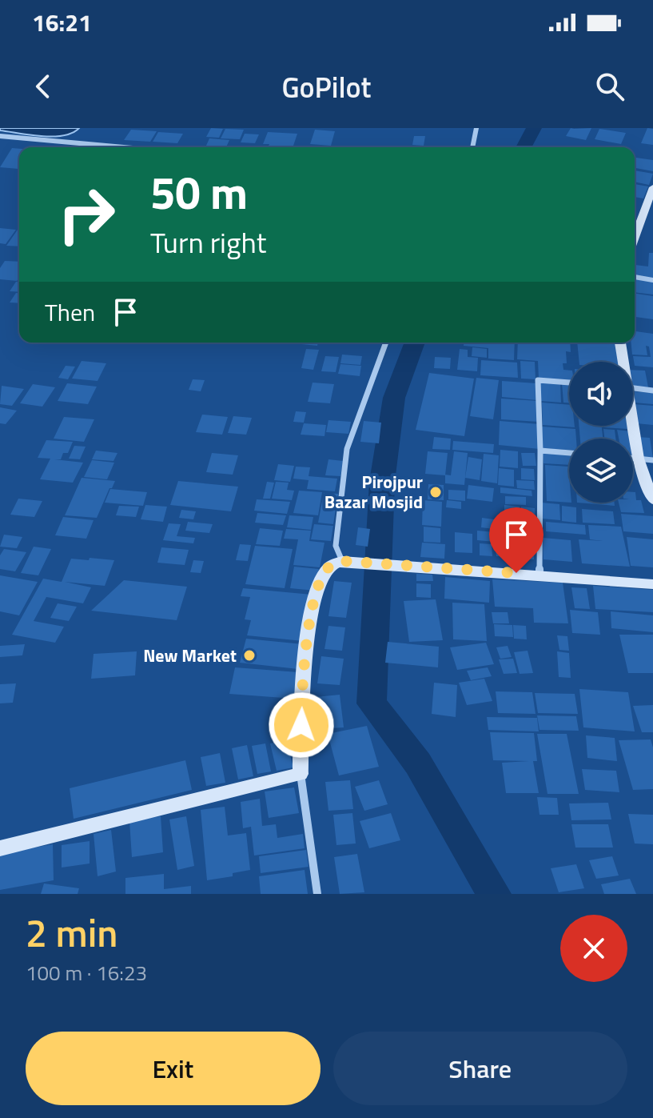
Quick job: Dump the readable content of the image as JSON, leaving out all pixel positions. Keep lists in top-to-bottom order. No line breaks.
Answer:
{"places":["Pirojpur Bazar Mosjid","New Market"],"page":{"status":"16:21","header":"GoPilot","turn":["50 m","Turn right"],"then":"Then","heading":["2 min","100 m · 16:23"],"buttons":["Exit","Share"]}}
